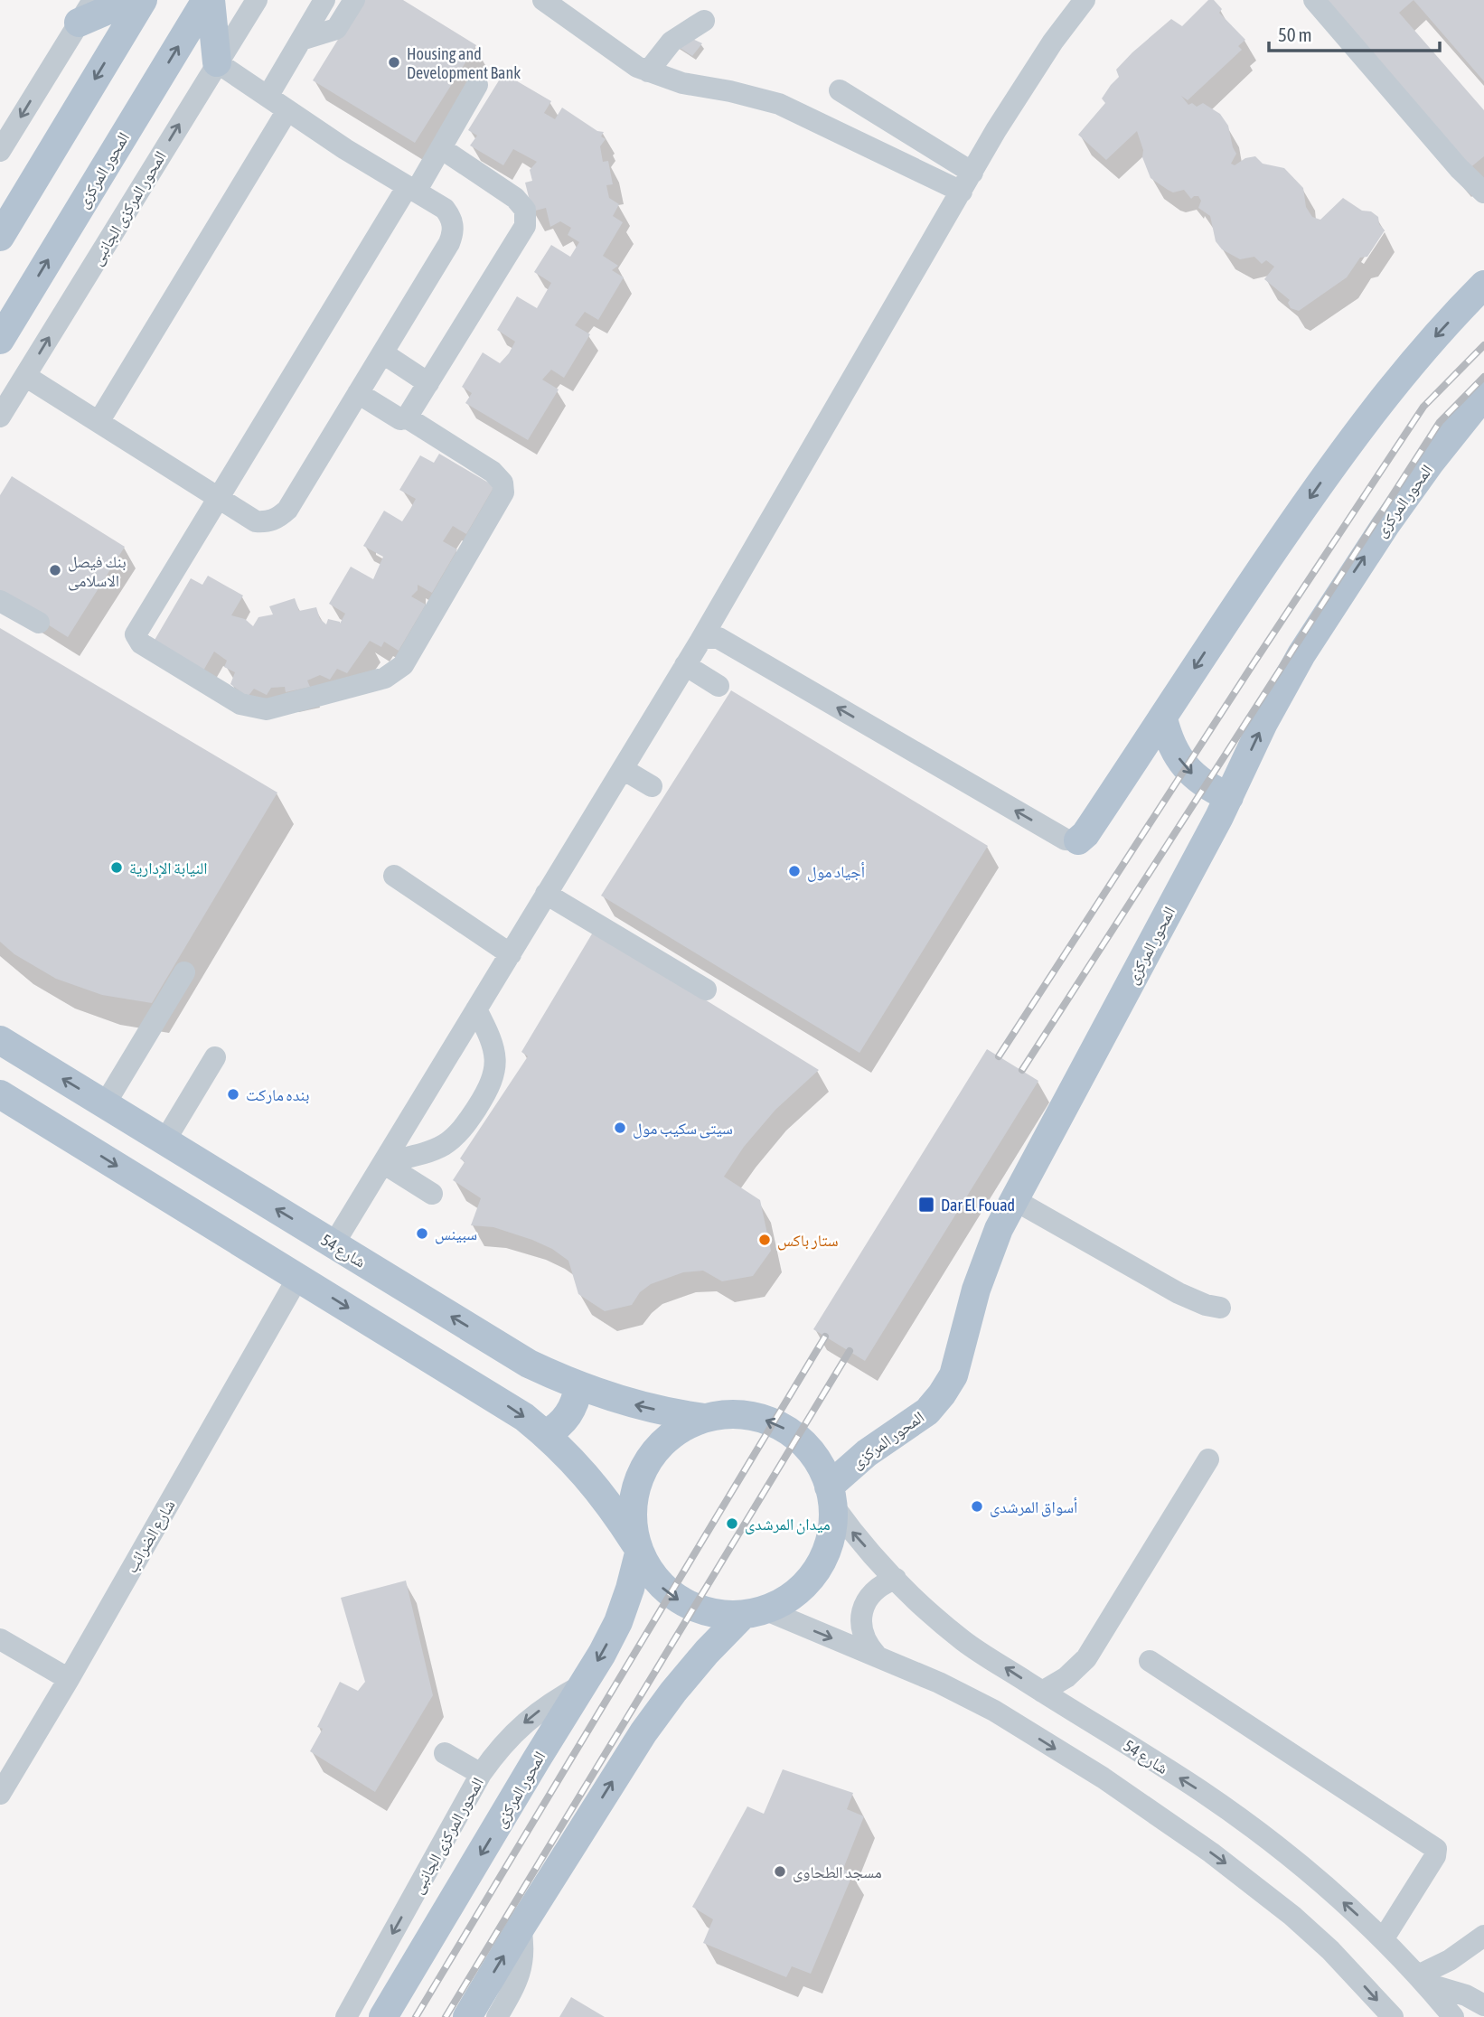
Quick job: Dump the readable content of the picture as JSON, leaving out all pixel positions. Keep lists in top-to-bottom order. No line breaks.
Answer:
{"streets":{"main road":["المحور المركزى","شارع 54"],"street":["المحور المركزى الجانبى","شارع الضرائب"]},"crossings":[["المحور المركزى","المحور المركزى الجانبى"],["المحور المركزى","شارع 54"]],"places":{"other":["Housing and Development Bank","بنك فيصل الاسلامى","النيابة الإدارية","أجياد مول","بنده ماركت","سيتى سكيب مول","سبينس","ستار باكس","أسواق المرشدى","ميدان المرشدى","مسجد الطحاوى"],"transit":["Dar El Fouad"]},"scale_bar":"50 m"}
